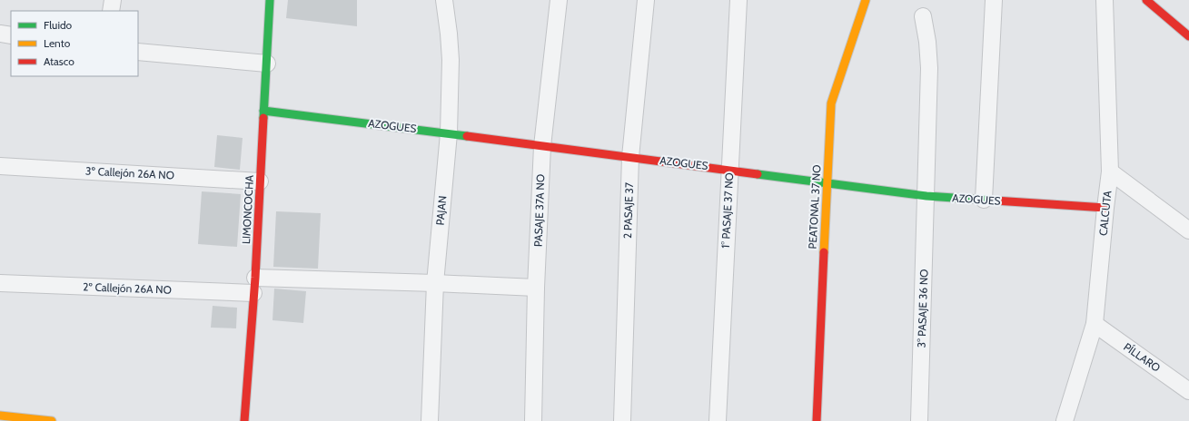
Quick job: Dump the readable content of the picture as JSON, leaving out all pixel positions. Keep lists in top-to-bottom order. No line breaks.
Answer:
{"streets":{"street":["AZOGUES","3º Callejón 26A NO","PEATONAL 37 NO","LIMONCOCHA","PAJAN","PASAJE 37A NO","2 PASAJE 37","1° PASAJE 37 NO","CALCUTA","2º Callejón 26A NO","3° PASAJE 36 NO","PÍLLARO"]},"crossings":[["AZOGUES","PEATONAL 37 NO"],["AZOGUES","LIMONCOCHA"],["AZOGUES","PAJAN"],["AZOGUES","PASAJE 37A NO"],["AZOGUES","2 PASAJE 37"],["AZOGUES","1° PASAJE 37 NO"],["AZOGUES","CALCUTA"],["AZOGUES","3° PASAJE 36 NO"],["3º Callejón 26A NO","LIMONCOCHA"],["LIMONCOCHA","2º Callejón 26A NO"],["PAJAN","2º Callejón 26A NO"],["PASAJE 37A NO","2º Callejón 26A NO"],["CALCUTA","PÍLLARO"]],"legend":["Fluido","Lento","Atasco"]}
